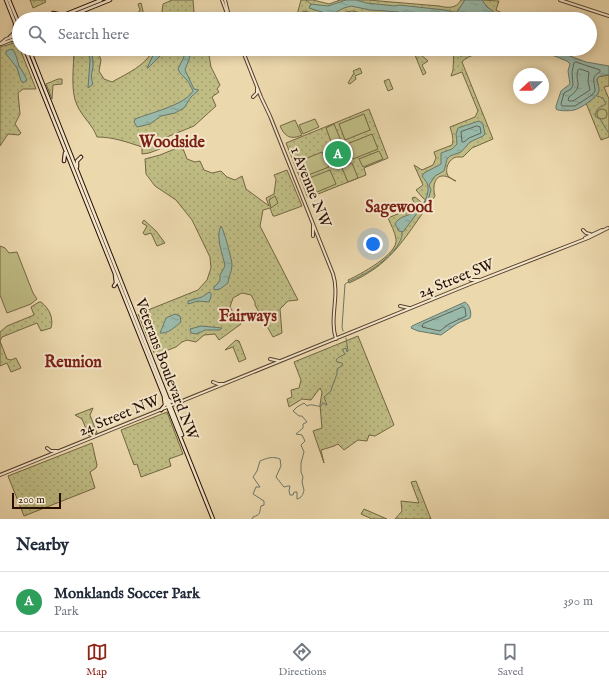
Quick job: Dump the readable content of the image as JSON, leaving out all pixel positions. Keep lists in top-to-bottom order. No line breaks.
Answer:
{"streets":{"main road":["Veterans Boulevard NW"],"street":["1 Avenue NW","24 Street SW","24 Street NW"]},"crossings":[["1 Avenue NW","24 Street SW"],["1 Avenue NW","24 Street NW"],["24 Street SW","24 Street NW"],["Veterans Boulevard NW","24 Street NW"]],"districts":["Woodside","Sagewood","Fairways","Reunion"],"scale_bar":"200 m","north":"left","page":{"search":"Search here","pins":"A","scale":"200 m","heading":"Nearby","list":[{"mark":"A","name":"Monklands Soccer Park","note":"Park","value":"390 m"}],"nav":["Map","Directions","Saved"]}}
